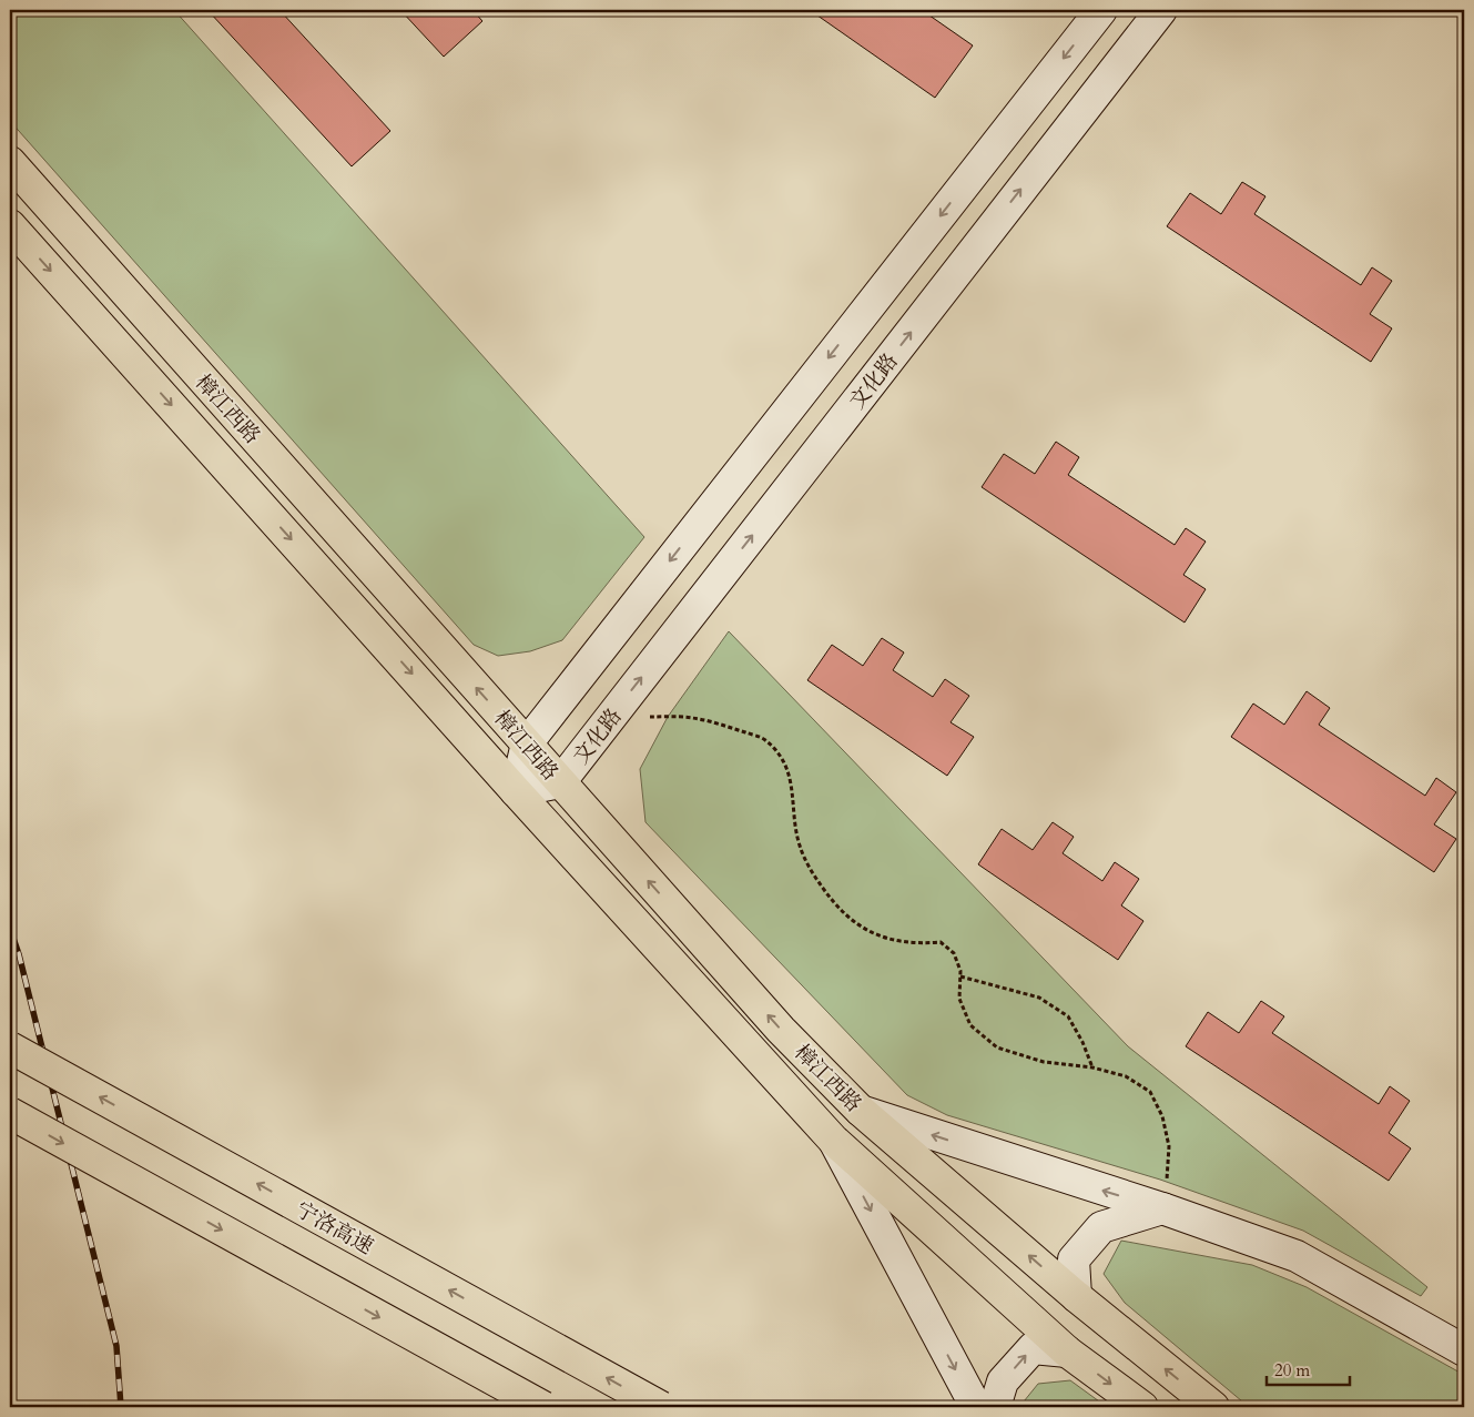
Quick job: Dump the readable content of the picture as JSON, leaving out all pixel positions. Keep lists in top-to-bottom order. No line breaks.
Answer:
{"streets":{"main road":["樟江西路","宁洛高速"],"street":["文化路"]},"crossings":[["文化路","樟江西路"]],"scale_bar":"20 m"}
